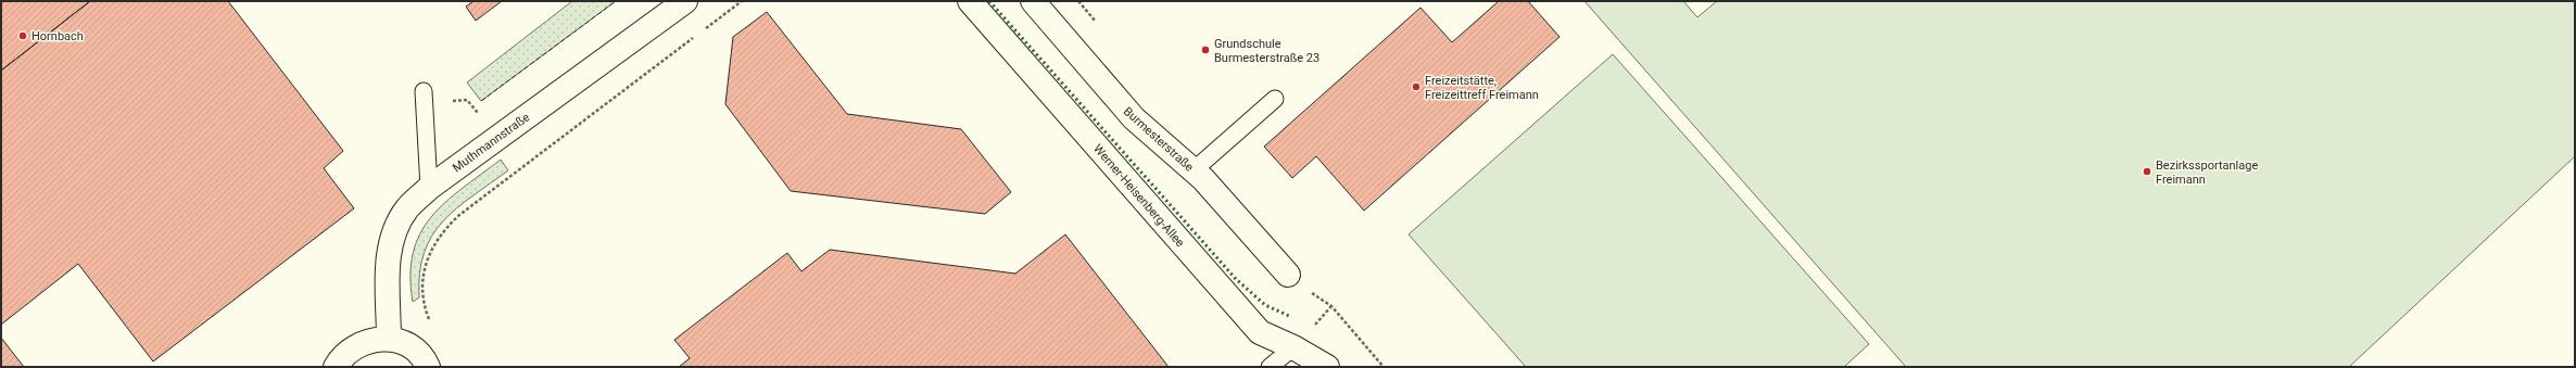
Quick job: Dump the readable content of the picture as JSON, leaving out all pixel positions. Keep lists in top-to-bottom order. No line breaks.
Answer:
{"streets":{"street":["Burmesterstraße","Muthmannstraße","Werner-Heisenberg-Allee"]},"places":["Hornbach","Grundschule Burmesterstraße 23","Freizeitstätte, Freizeittreff Freimann","Bezirkssportanlage Freimann"]}
